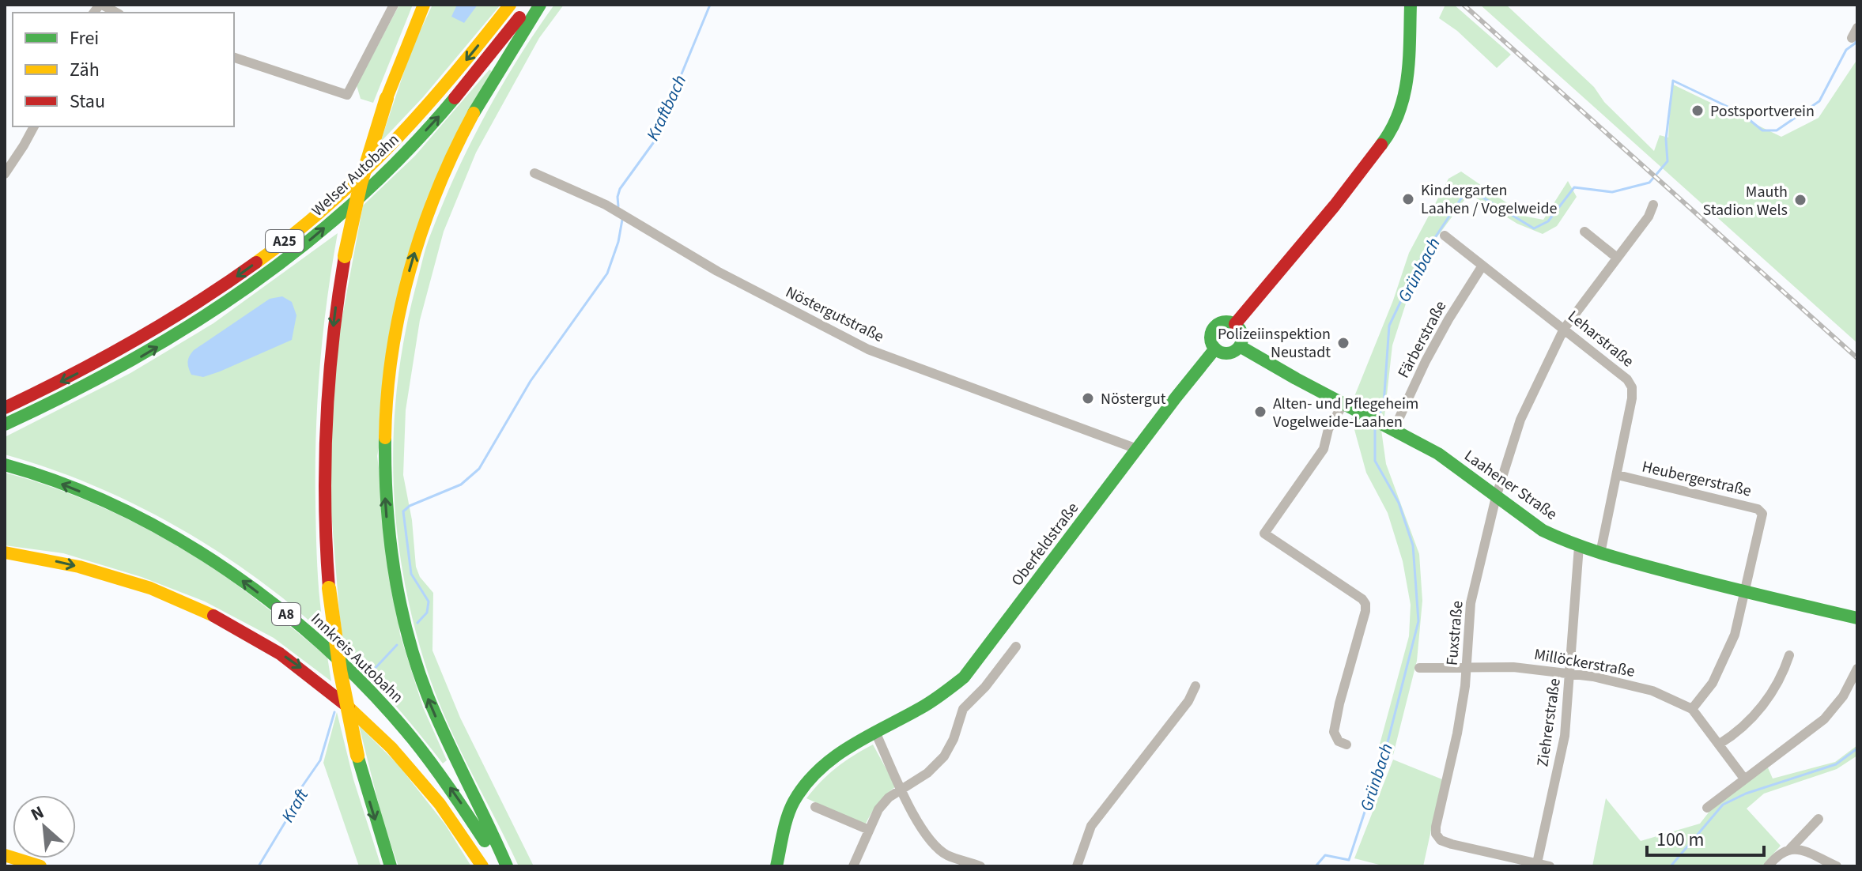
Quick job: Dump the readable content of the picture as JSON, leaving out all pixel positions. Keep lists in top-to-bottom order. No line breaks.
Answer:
{"streets":{"main road":["Welser Autobahn","A25","Laahener Straße","Oberfeldstraße","A8","Innkreis Autobahn"],"street":["Nöstergutstraße","Leharstraße","Färberstraße","Heubergerstraße","Fuxstraße","Millöckerstraße","Ziehrerstraße"]},"crossings":[["Nöstergutstraße","Oberfeldstraße"],["Leharstraße","Färberstraße"],["Leharstraße","Heubergerstraße"],["Leharstraße","Laahener Straße"],["Leharstraße","Fuxstraße"],["Färberstraße","Laahener Straße"],["Heubergerstraße","Laahener Straße"],["Laahener Straße","Oberfeldstraße"],["Laahener Straße","Fuxstraße"],["Laahener Straße","Ziehrerstraße"],["Fuxstraße","Millöckerstraße"],["Fuxstraße","Ziehrerstraße"],["Millöckerstraße","Ziehrerstraße"]],"water":["Kraftbach","Grünbach","Kraft"],"places":["Postsportverein","Kindergarten Laahen / Vogelweide","Mauth Stadion Wels","Polizeiinspektion Neustadt","Nöstergut","Alten- und Pflegeheim Vogelweide-Laahen"],"legend":["Frei","Zäh","Stau"],"scale_bar":"100 m","north":"top left"}
